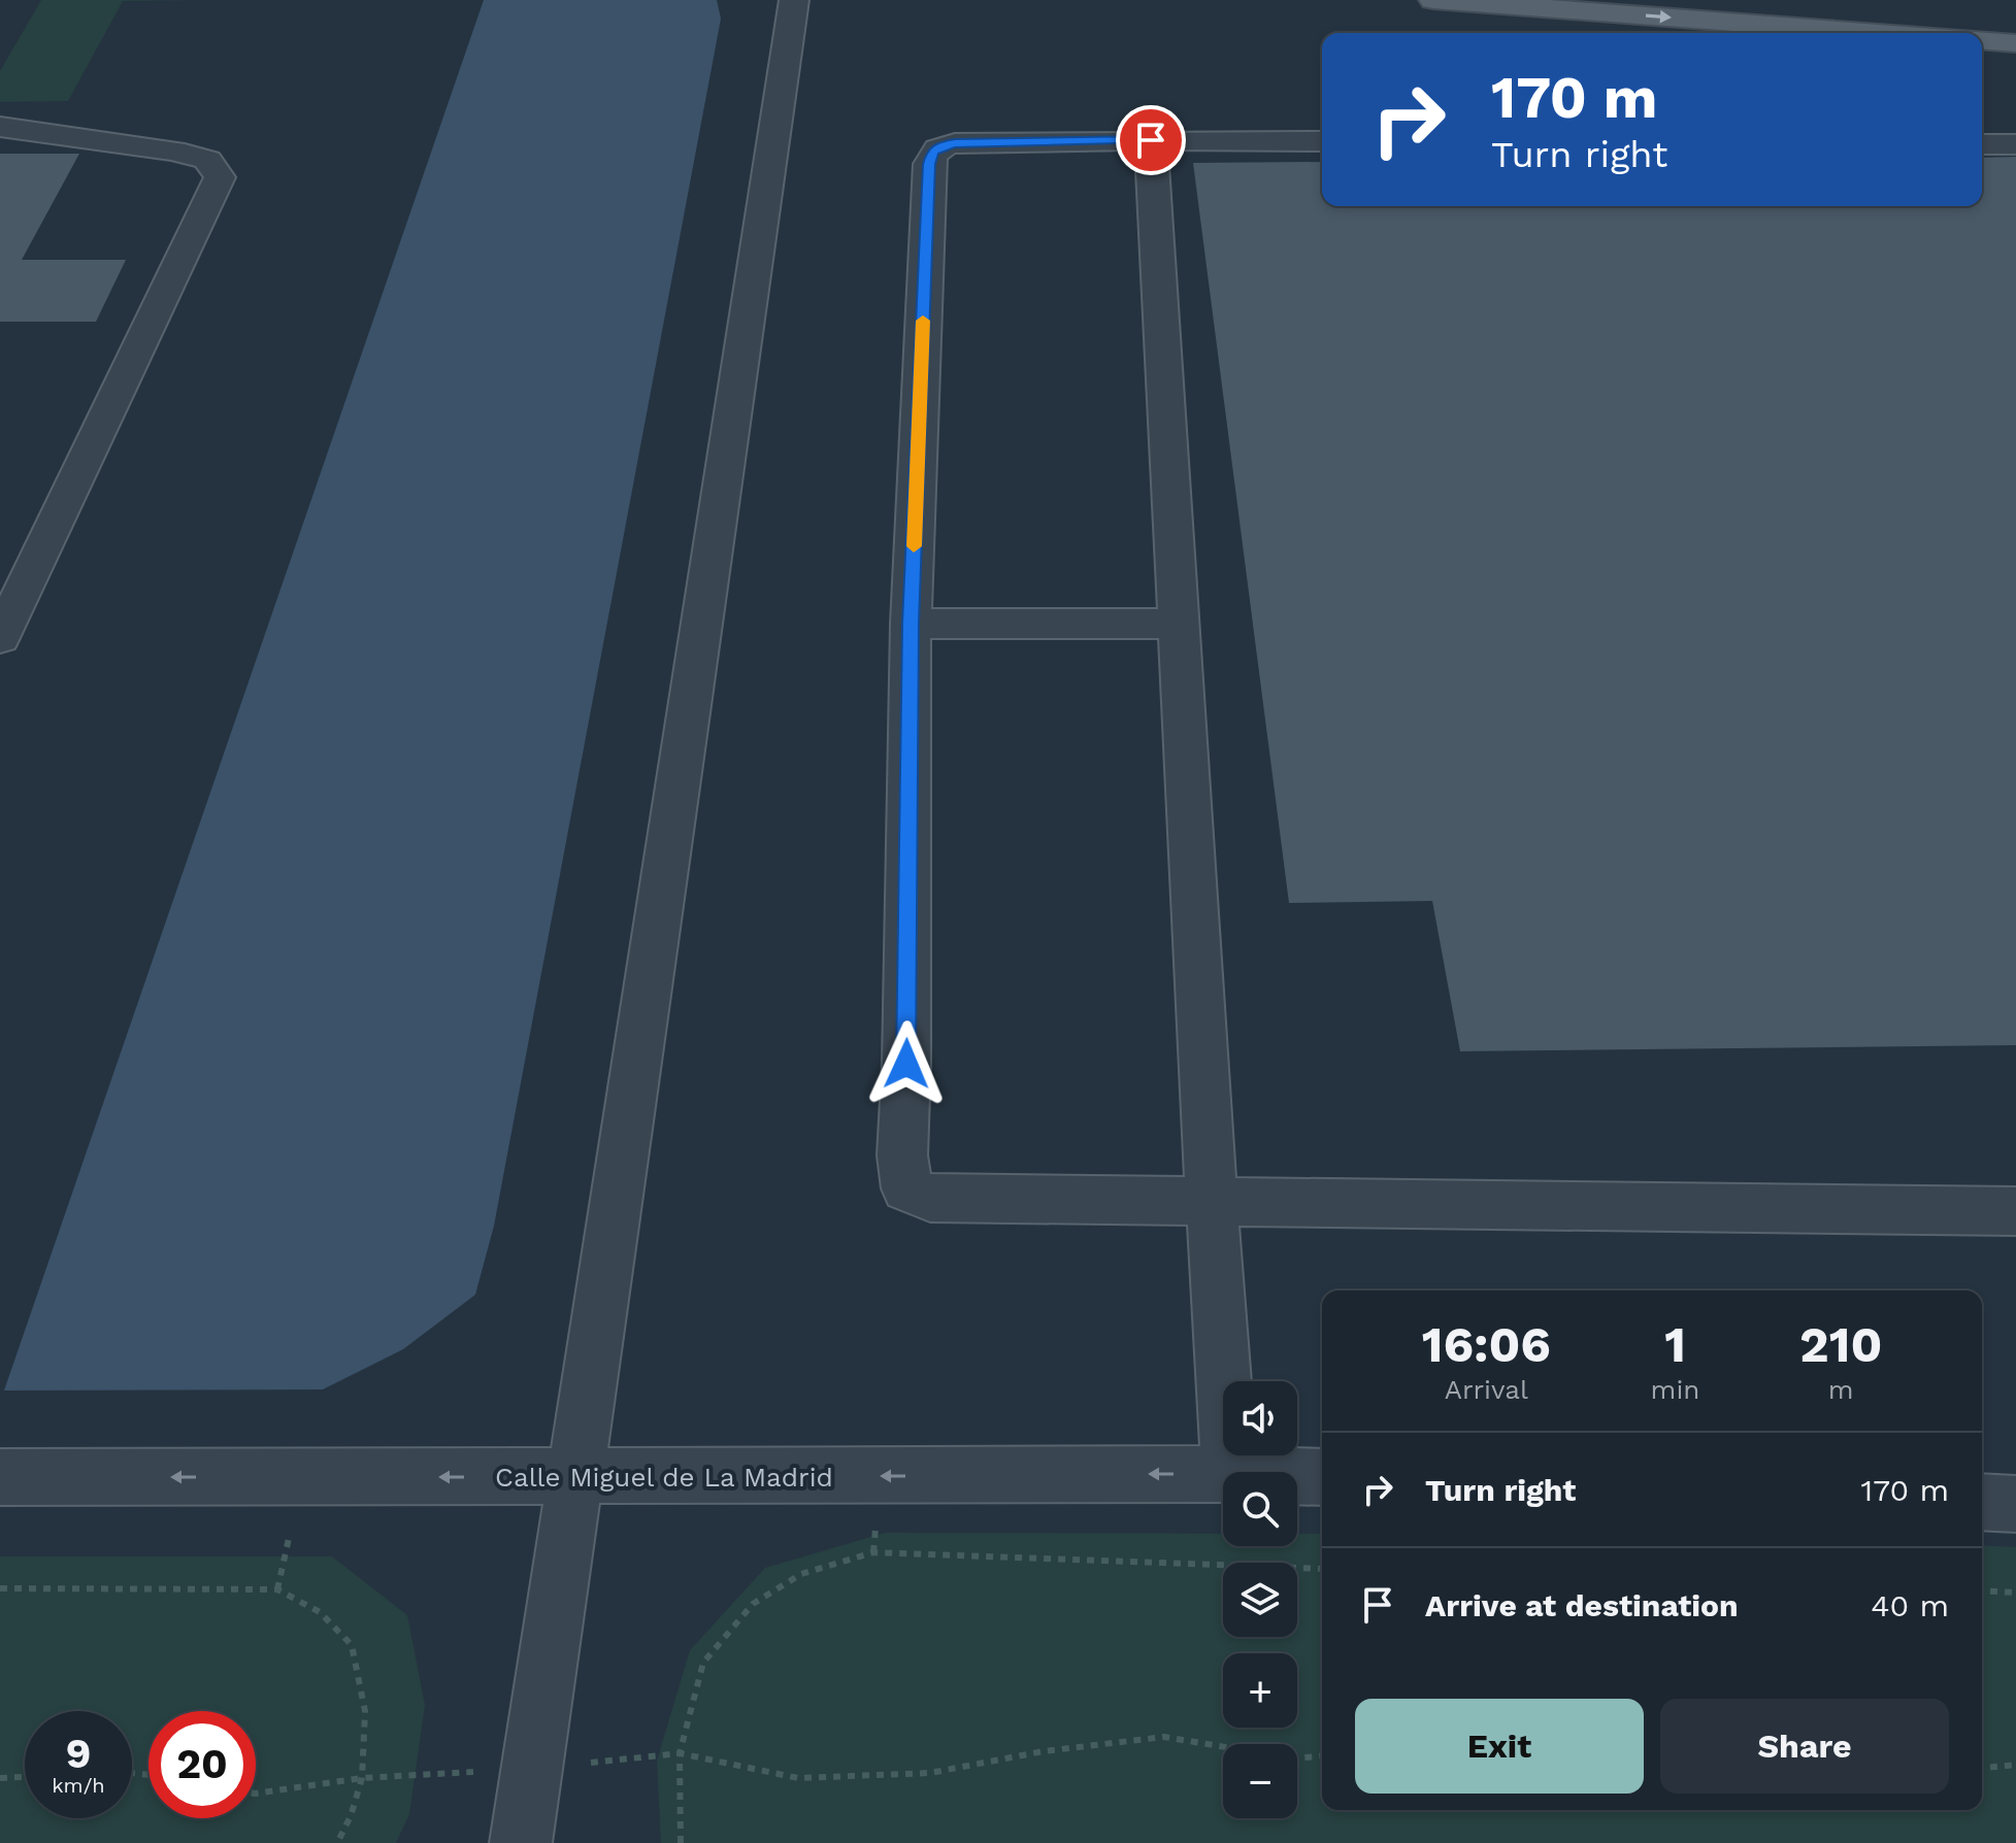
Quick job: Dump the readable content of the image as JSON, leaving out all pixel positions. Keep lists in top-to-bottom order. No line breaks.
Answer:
{"streets":{"street":["Calle Miguel de La Madrid"]},"one_way":["Calle Miguel de La Madrid"],"page":{"turn":["170 m","Turn right"],"eta":["16:06","Arrival","1","min","210","m"],"map_buttons":["+","−"],"list":[{"name":"Turn right","value":"170 m"},{"name":"Arrive at destination","value":"40 m"}],"buttons":["Exit","Share"],"speed":"9 km/h","limit":"20"}}
